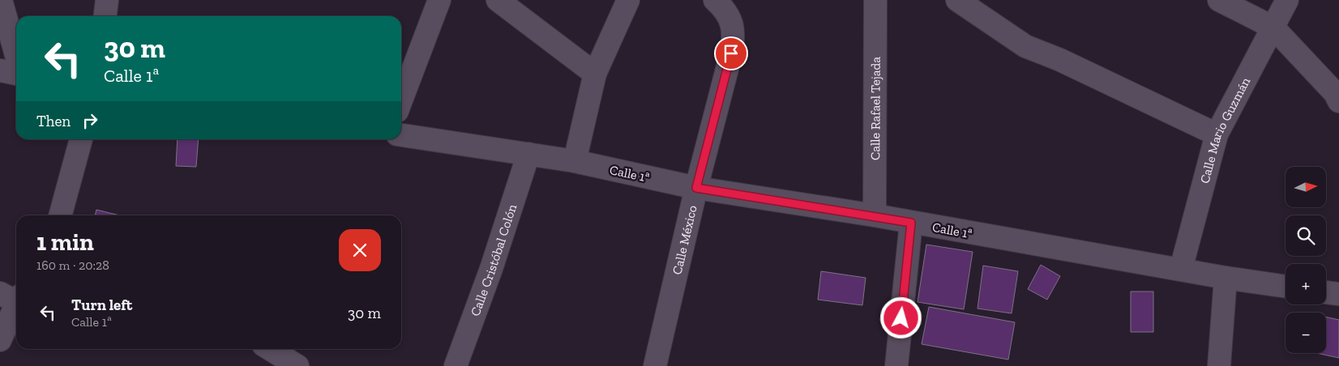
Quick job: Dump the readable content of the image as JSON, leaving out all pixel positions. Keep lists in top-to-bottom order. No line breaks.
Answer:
{"streets":{"street":["Calle Rafael Tejada","Calle Mario Guzmán","Calle 1ª","Calle México","Calle Cristóbal Colón"]},"crossings":[["Calle Rafael Tejada","Calle 1ª"],["Calle Mario Guzmán","Calle 1ª"],["Calle 1ª","Calle México"],["Calle 1ª","Calle Cristóbal Colón"]],"north":"right","page":{"turn":["30 m","Calle 1ª"],"then":"Then","map_buttons":["+","−"],"heading":["1 min","160 m · 20:28"],"list":[{"name":"Turn left","note":"Calle 1ª","value":"30 m"}]}}
